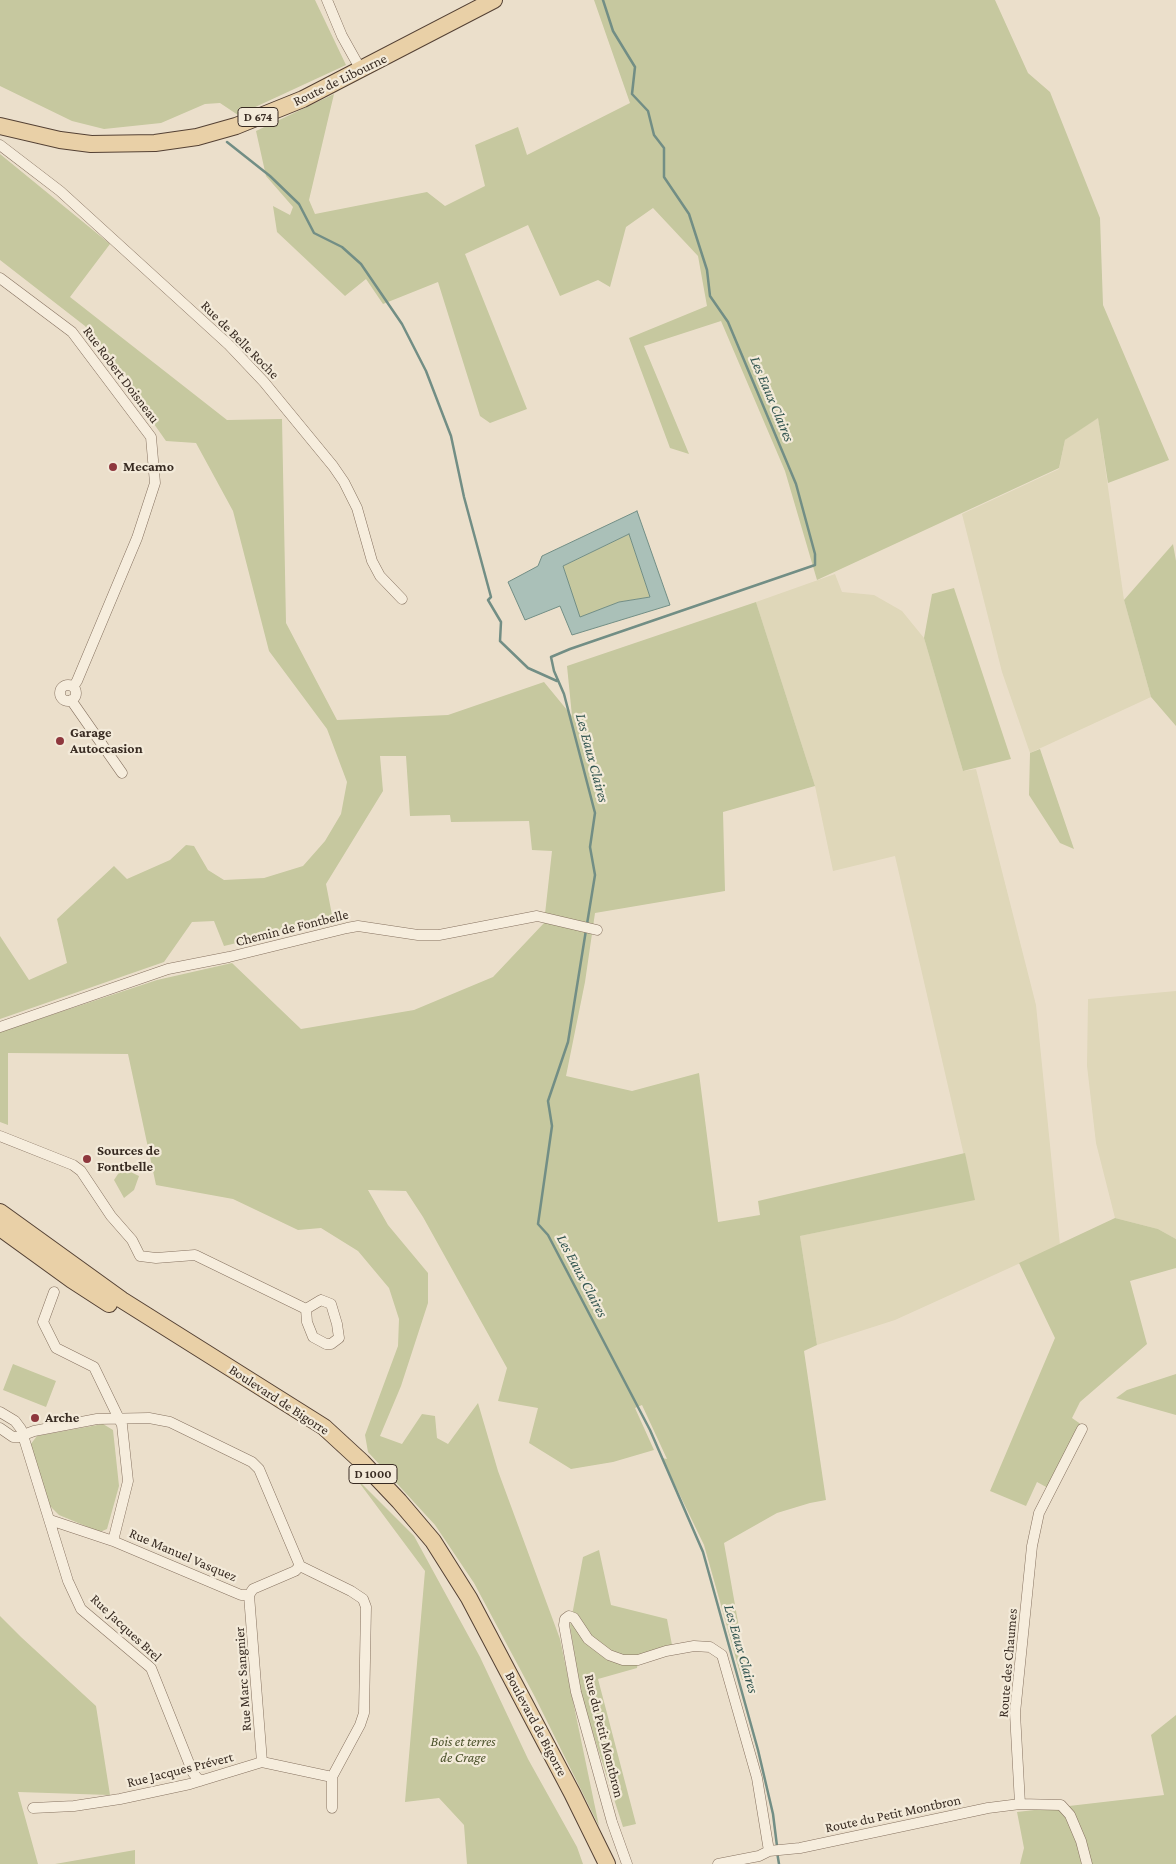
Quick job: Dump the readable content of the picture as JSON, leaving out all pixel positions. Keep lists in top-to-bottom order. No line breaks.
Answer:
{"streets":{"main road":["Route de Libourne","D 674","Boulevard de Bigorre","D 1000"],"street":["Rue de Belle Roche","Rue Robert Doisneau","Chemin de Fontbelle","Rue Manuel Vasquez","Rue Jacques Brel","Route des Chaumes","Rue Marc Sangnier","Rue du Petit Montbron","Rue Jacques Prévert","Route du Petit Montbron"]},"crossings":[["Rue Manuel Vasquez","Rue Jacques Brel"],["Rue Manuel Vasquez","Rue Marc Sangnier"],["Rue Jacques Brel","Rue Jacques Prévert"],["Route des Chaumes","Route du Petit Montbron"],["Rue Marc Sangnier","Rue Jacques Prévert"],["Rue du Petit Montbron","Route du Petit Montbron"]],"water":["Les Eaux Claires"],"parks":["Bois et terres de Crage"],"places":["Mecamo","Garage Autoccasion","Sources de Fontbelle","Arche"]}
